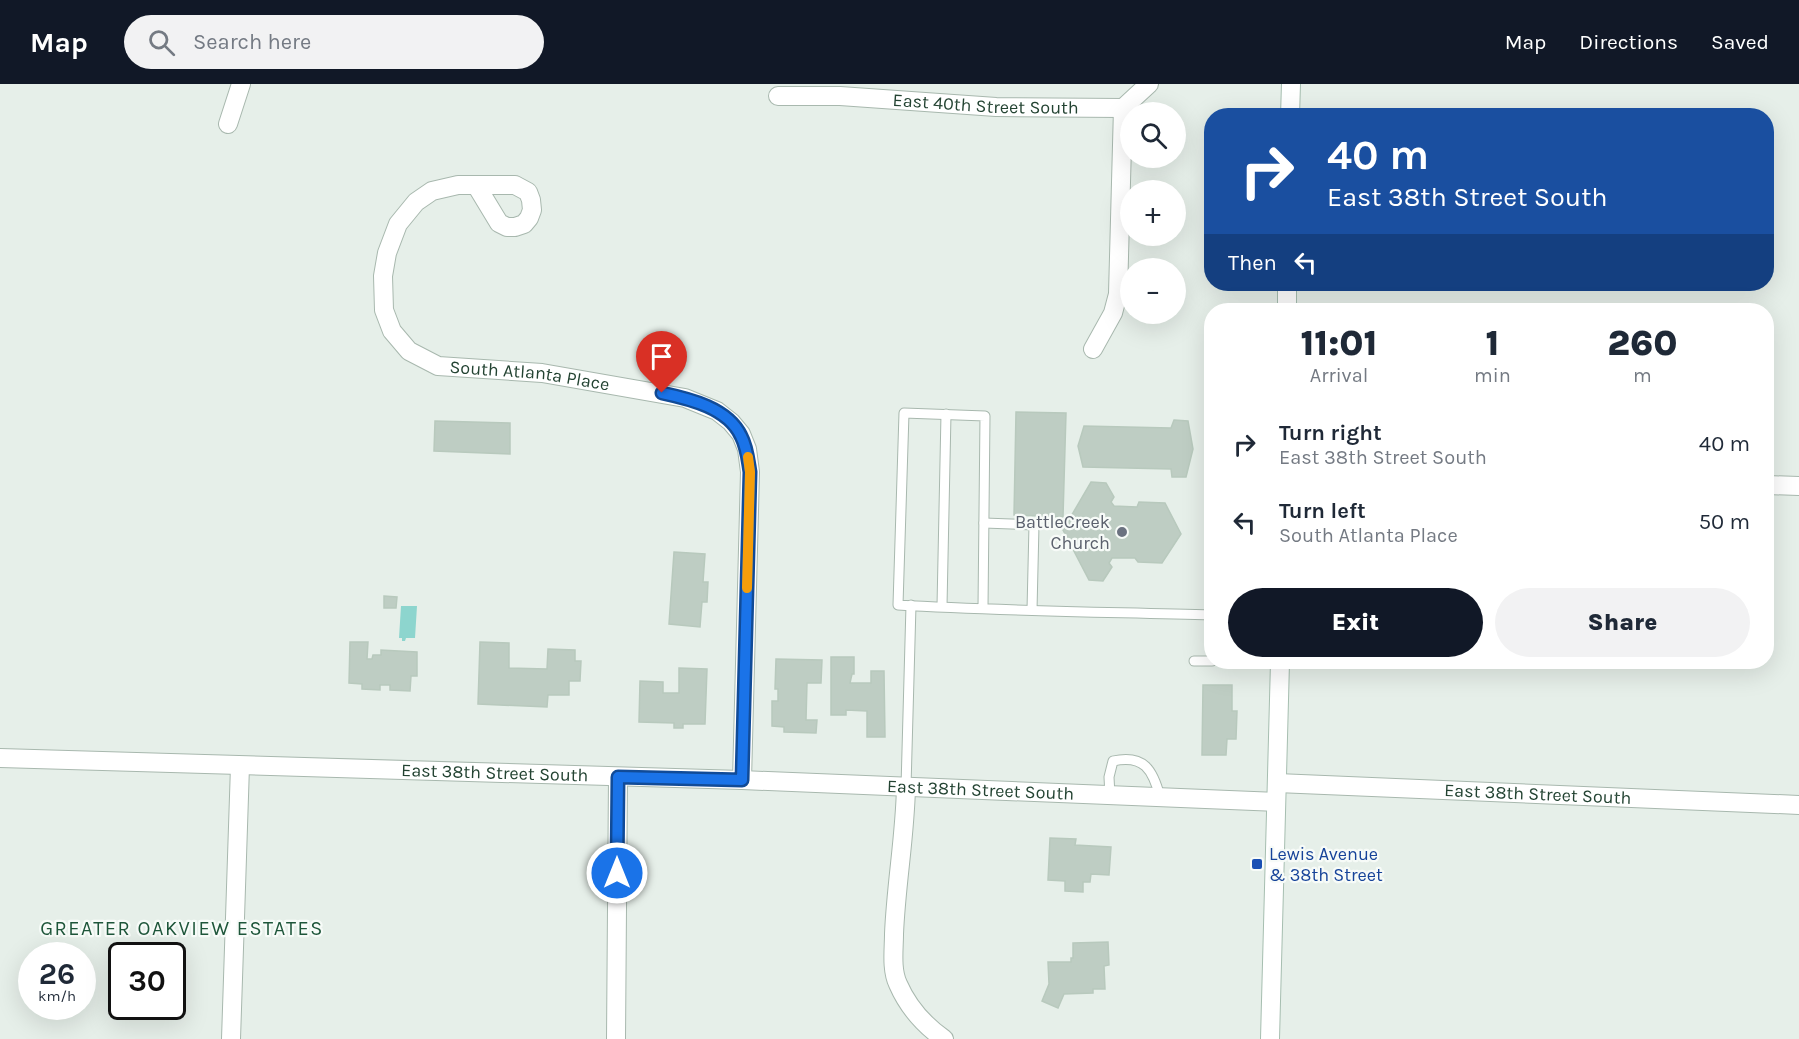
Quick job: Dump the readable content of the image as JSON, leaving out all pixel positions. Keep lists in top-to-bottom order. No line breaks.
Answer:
{"streets":{"street":["East 40th Street South","South Atlanta Place","East 38th Street South"]},"crossings":[["South Atlanta Place","East 38th Street South"]],"districts":["GREATER OAKVIEW ESTATES"],"places":{"other":["BattleCreek Church"],"transit":["Lewis Avenue & 38th Street"]},"page":{"header":"Map","search":"Search here","nav":["Map","Directions","Saved"],"map_buttons":["+","−"],"turn":["40 m","East 38th Street South"],"then":"Then","eta":["11:01","Arrival","1","min","260","m"],"list":[{"name":"Turn right","note":"East 38th Street South","value":"40 m"},{"name":"Turn left","note":"South Atlanta Place","value":"50 m"}],"buttons":["Exit","Share"],"speed":"26 km/h","limit":"30"}}
